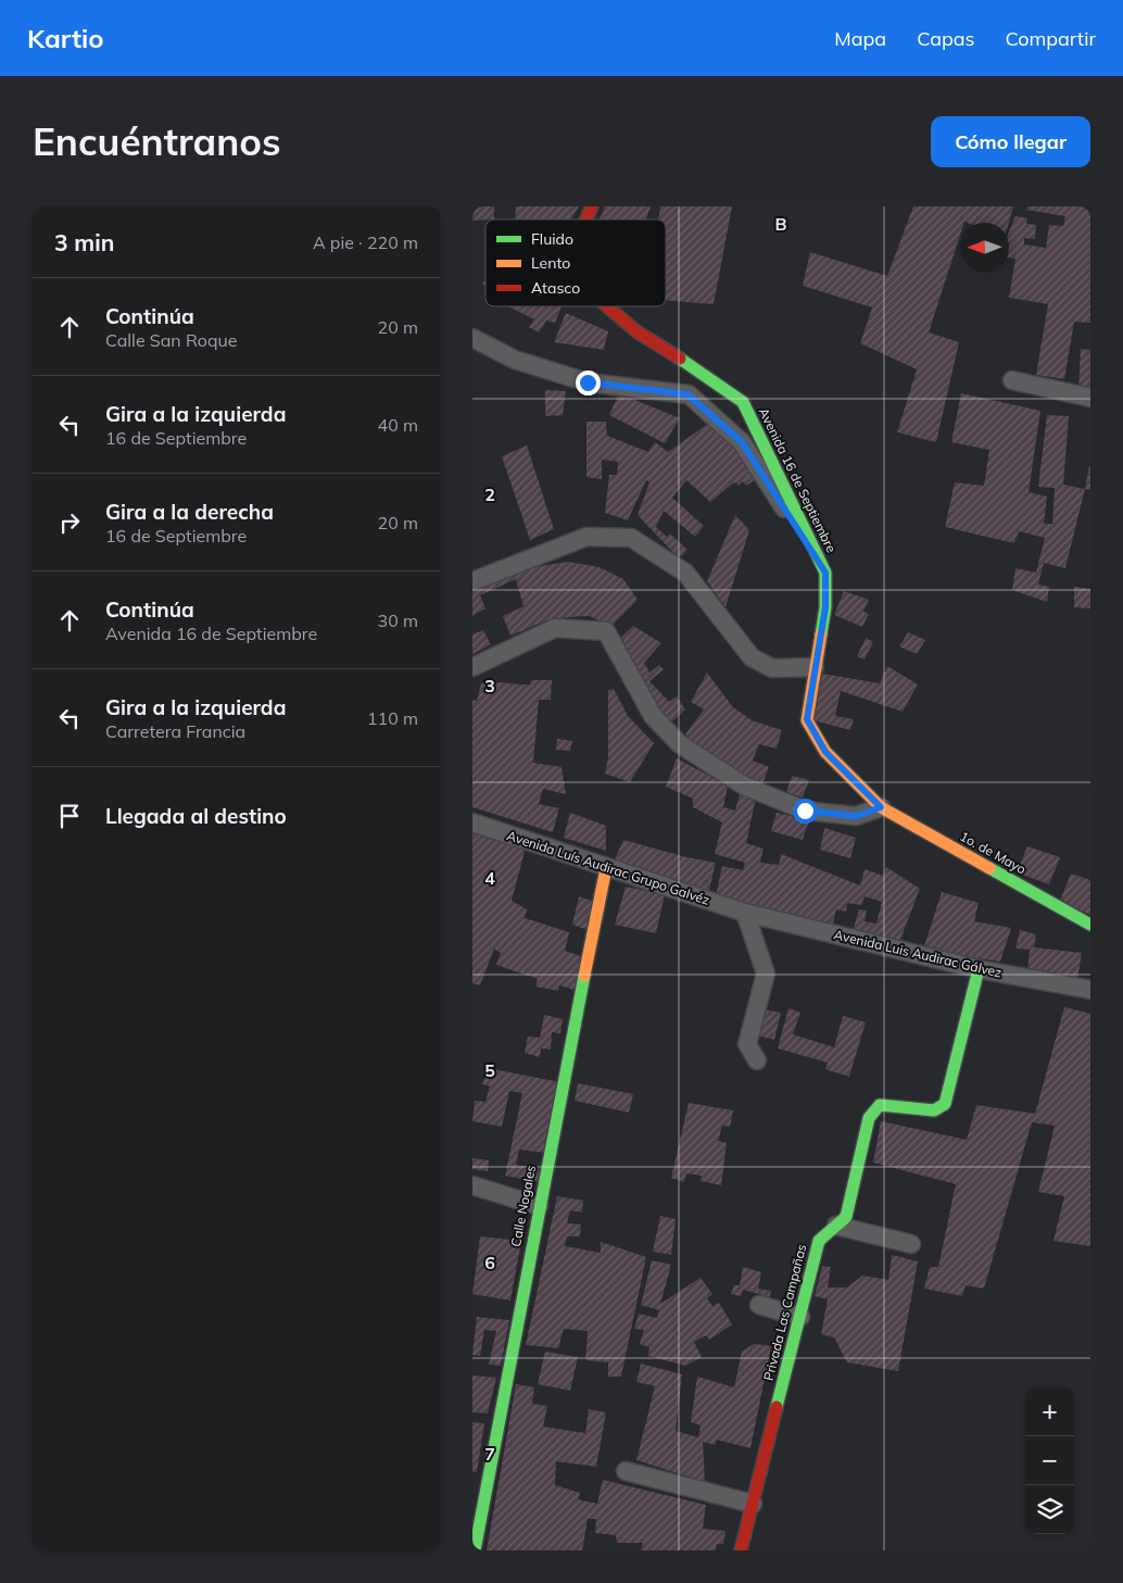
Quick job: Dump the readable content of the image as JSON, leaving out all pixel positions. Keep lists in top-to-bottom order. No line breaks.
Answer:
{"streets":{"street":["Avenida 16 de Septiembre","1o. de Mayo","Avenida Luís Audirac Grupo Galvéz","Avenida Luis Audirac Gálvez","Calle Nogales","Privada Las Campañas"]},"crossings":[["Avenida 16 de Septiembre","1o. de Mayo"],["Avenida Luís Audirac Grupo Galvéz","Avenida Luis Audirac Gálvez"],["Avenida Luís Audirac Grupo Galvéz","Calle Nogales"],["Avenida Luis Audirac Gálvez","Privada Las Campañas"]],"legend":["Fluido","Lento","Atasco"],"north":"left","page":{"header":"Kartio","nav":["Mapa","Capas","Compartir"],"buttons":"Cómo llegar","title":"Encuéntranos","heading":["3 min","A pie · 220 m"],"list":[["Continúa","Calle San Roque","20 m"],["Gira a la izquierda","16 de Septiembre","40 m"],["Gira a la derecha","16 de Septiembre","20 m"],["Continúa","Avenida 16 de Septiembre","30 m"],["Gira a la izquierda","Carretera Francia","110 m"],"Llegada al destino"],"map_buttons":["+","−"]},"grid":{"columns":["B"],"rows":["2","3","4","5","6","7"]}}
